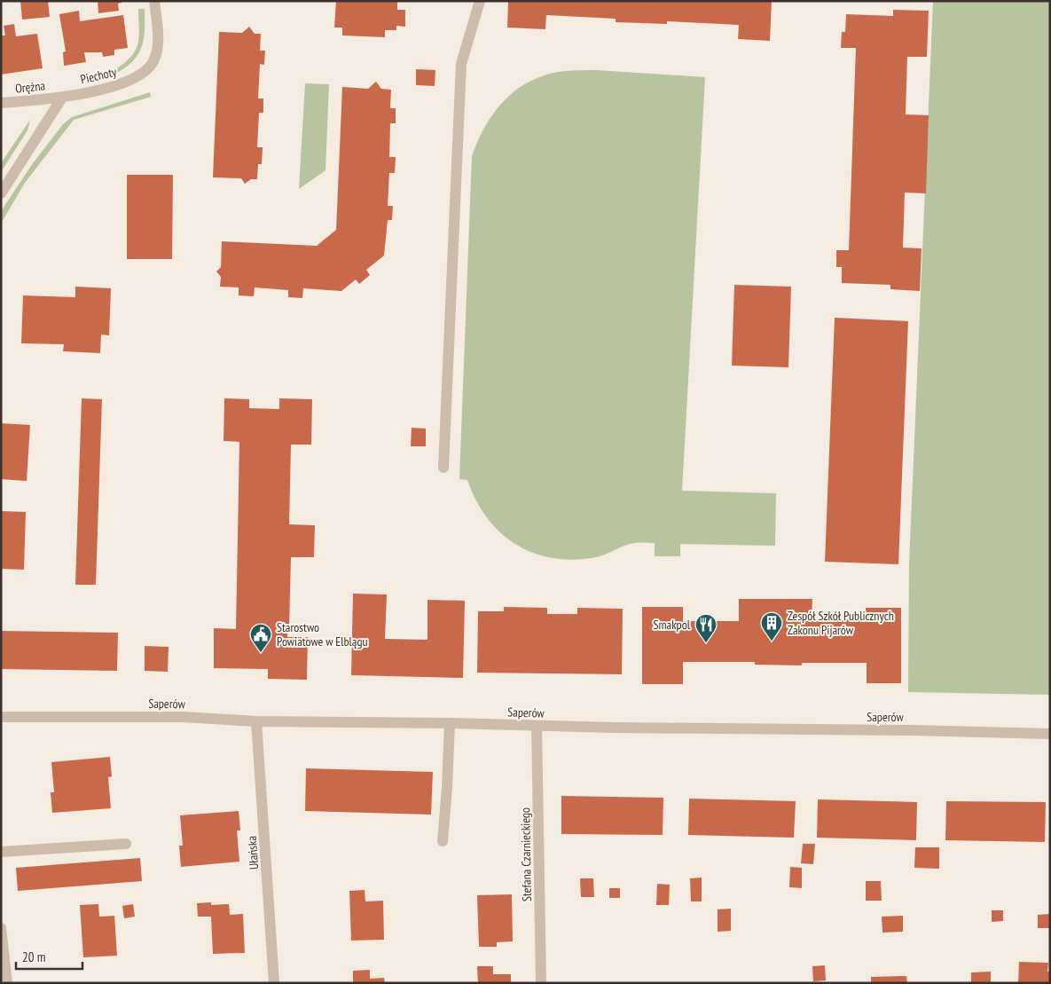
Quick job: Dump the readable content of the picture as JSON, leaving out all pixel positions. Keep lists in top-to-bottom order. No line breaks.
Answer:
{"streets":{"street":["Piechoty","Orężna","Saperów","Ułańska","Stefana Czarnieckiego"]},"crossings":[["Piechoty","Orężna"],["Saperów","Ułańska"],["Saperów","Stefana Czarnieckiego"]],"places":{"building":["Zespół Szkół Publicznych Zakonu Pijarów"],"restaurant":["Smakpol"],"public building":["Starostwo Powiatowe w Elblągu"]},"scale_bar":"20 m"}
